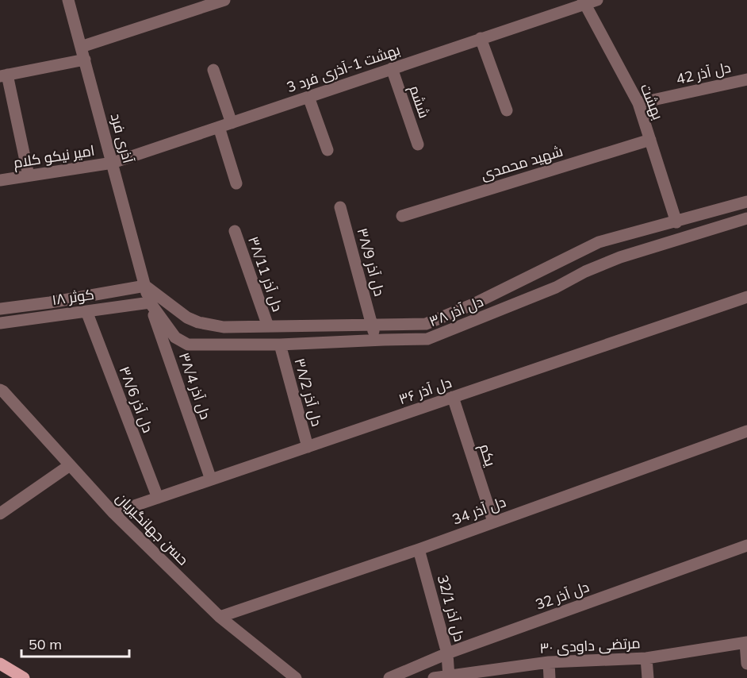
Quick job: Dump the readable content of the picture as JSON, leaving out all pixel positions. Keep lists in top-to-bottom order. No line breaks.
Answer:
{"streets":{"street":["بهشت 1-آذری فرد 3","دل آذر 42","ششم","بهشت","آذری فرد","امیر نیکو کلام","شهید محمدی","دل آذر ۳۸/9","دل آذر ۳۸/11","کوثر ۱۸","دل آذر ۳۸","دل آذر ۳۸/4","دل آذر ۳۶","دل آذر ۳۸/2","دل آذر ۳۸/6","یکم","دل آذر 34","حسن جهانگیریان","دل آذر 32","دل آذر 32/1","۳۰ مرتضی داودی"]},"crossings":[["بهشت 1-آذری فرد 3","ششم"],["بهشت 1-آذری فرد 3","بهشت"],["بهشت 1-آذری فرد 3","آذری فرد"],["بهشت 1-آذری فرد 3","امیر نیکو کلام"],["دل آذر 42","بهشت"],["بهشت","شهید محمدی"],["بهشت","دل آذر ۳۸"],["آذری فرد","امیر نیکو کلام"],["آذری فرد","کوثر ۱۸"],["آذری فرد","دل آذر ۳۸"],["آذری فرد","دل آذر ۳۸/4"],["دل آذر ۳۸/9","دل آذر ۳۸"],["دل آذر ۳۸/11","دل آذر ۳۸"],["کوثر ۱۸","دل آذر ۳۸"],["کوثر ۱۸","دل آذر ۳۸/4"],["کوثر ۱۸","دل آذر ۳۸/6"],["دل آذر ۳۸","دل آذر ۳۸/4"],["دل آذر ۳۸","دل آذر ۳۸/2"],["دل آذر ۳۸/4","دل آذر ۳۶"],["دل آذر ۳۶","دل آذر ۳۸/2"],["دل آذر ۳۶","دل آذر ۳۸/6"],["دل آذر ۳۶","یکم"],["دل آذر ۳۶","حسن جهانگیریان"],["یکم","دل آذر 34"],["دل آذر 34","حسن جهانگیریان"],["دل آذر 34","دل آذر 32/1"],["دل آذر 32","دل آذر 32/1"],["دل آذر 32/1","۳۰ مرتضی داودی"]],"scale_bar":"50 m"}
